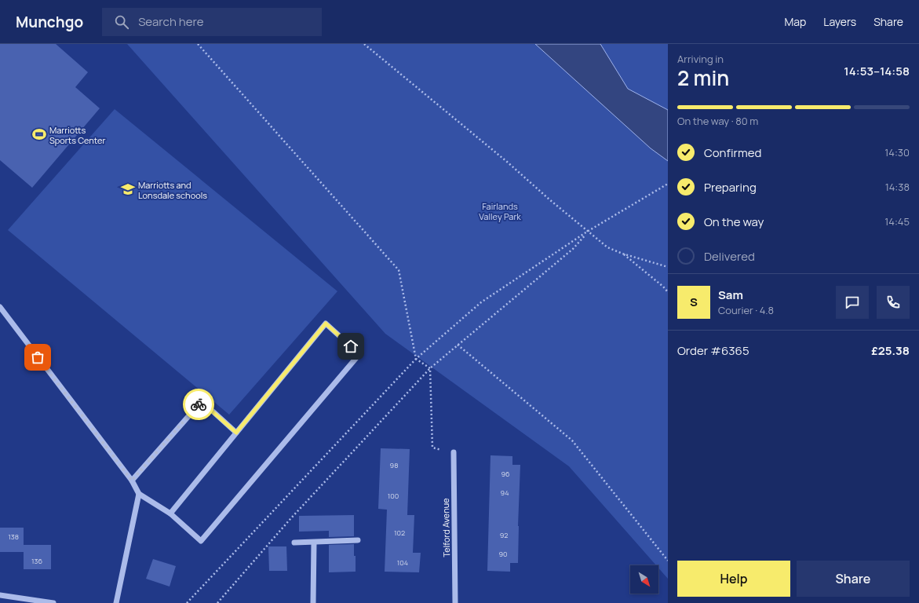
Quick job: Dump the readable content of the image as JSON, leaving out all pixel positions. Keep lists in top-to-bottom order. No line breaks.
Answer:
{"streets":{"street":["Telford Avenue"]},"parks":["Fairlands Valley Park"],"places":{"sports":["Marriotts Sports Center"],"school or university":["Marriotts and Lonsdale schools"]},"house_numbers":["98","96","94","100","102","92","138","90","136","104"],"north":"bottom right","page":{"header":"Munchgo","search":"Search here","nav":["Map","Layers","Share"],"heading":["2 min","Arriving in","14:53–14:58"],"panel":["Sam","Courier · 4.8","Order #6365","£25.38"],"bar":"On the way · 80 m","list":[["Confirmed","14:30"],["Preparing","14:38"],["On the way","14:45"],"Delivered"],"round":"S","buttons":["Help","Share"]}}
